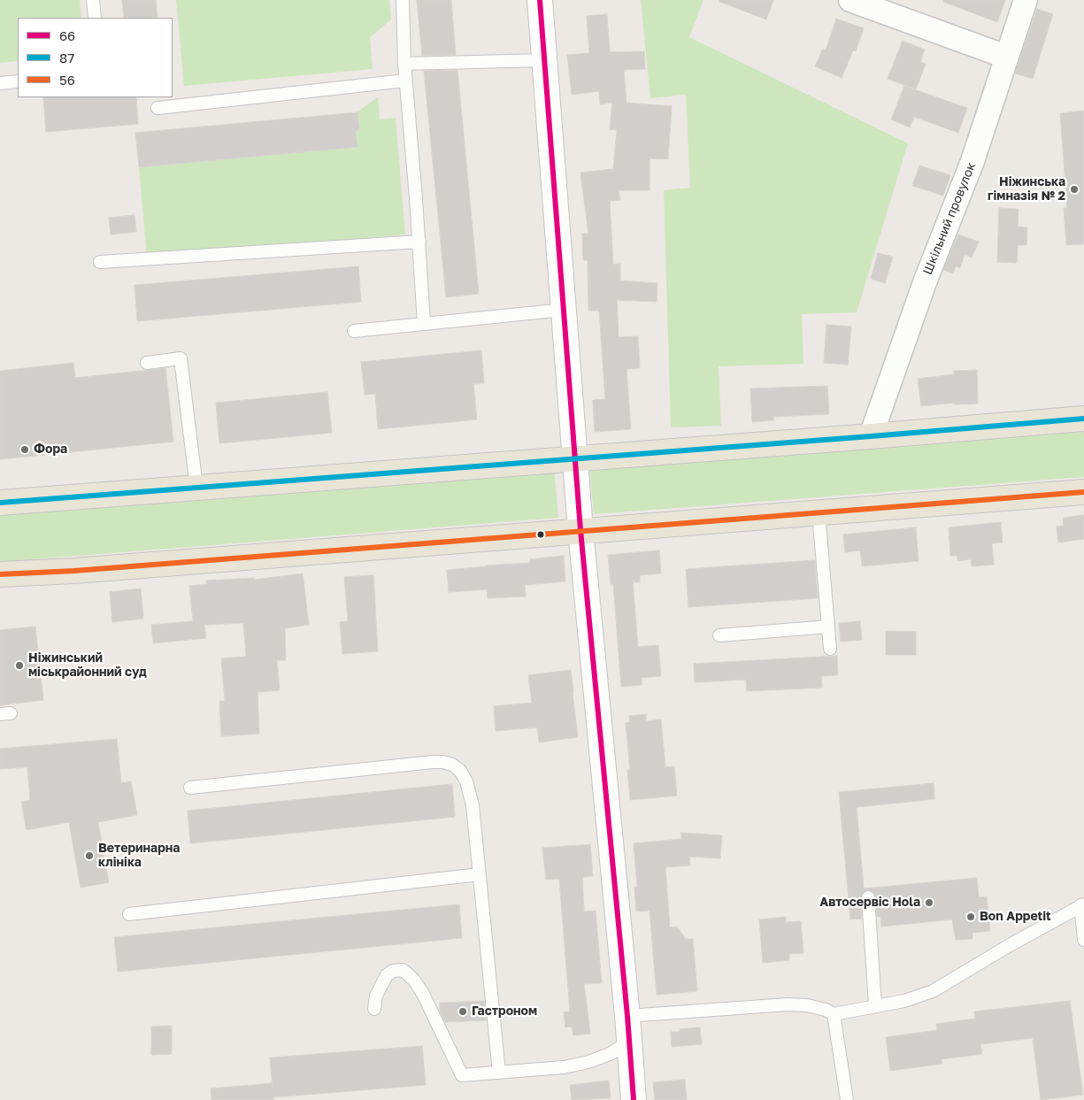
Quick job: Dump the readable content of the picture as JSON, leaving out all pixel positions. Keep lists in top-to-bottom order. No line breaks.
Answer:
{"streets":{"street":["Шкільний провулок"]},"places":["Ніжинська гімназія № 2","Фора","Ніжинський міськрайонний суд","Ветеринарна клініка","Автосервіс Hola","Bon Appetit","Гастроном"],"lines":["transit line 66","transit line 87","transit line 56"],"legend":["66","87","56"]}
